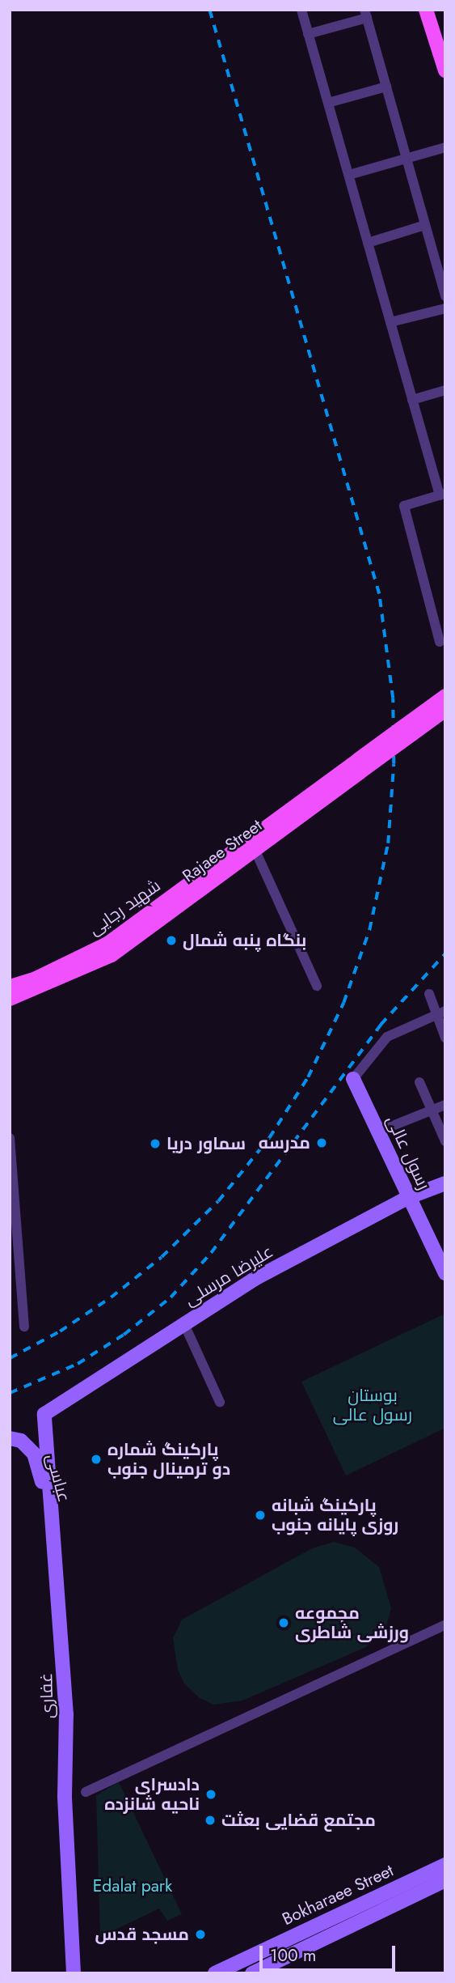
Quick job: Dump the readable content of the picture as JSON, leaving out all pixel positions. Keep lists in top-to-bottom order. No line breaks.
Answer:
{"streets":{"main road":["Rajaee Street","شهید رجایی"],"street":["رسول عالی","علیرضا مرسلی","عباسی","غفاری","Bokharaee Street"]},"crossings":[["Rajaee Street","شهید رجایی"],["رسول عالی","علیرضا مرسلی"],["علیرضا مرسلی","غفاری"],["عباسی","غفاری"]],"parks":["بوستان رسول عالی","Edalat park"],"places":["بنگاه پنبه شمال","مدرسه","سماور دریا","پارکینگ شماره دو ترمینال جنوب","پارکینگ شبانه روزی پایانه جنوب","مجموعه ورزشی شاطری","دادسرای ناحیه شانزده","مجتمع قضایی بعثت","مسجد قدس"],"scale_bar":"100 m"}
